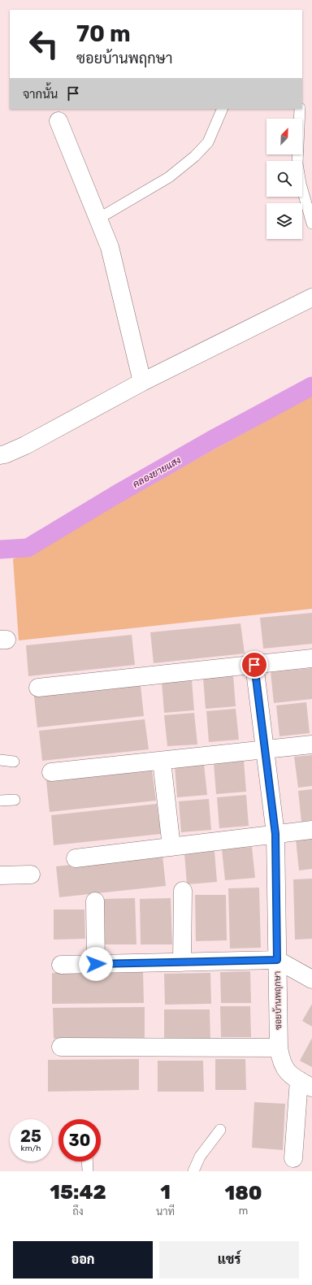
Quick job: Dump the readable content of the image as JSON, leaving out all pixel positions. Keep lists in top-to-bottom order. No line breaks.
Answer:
{"streets":{"street":["ซอยบ้านพฤกษา"]},"water":["คลองยายแสง"],"north":"top right","page":{"turn":["70 m","ซอยบ้านพฤกษา"],"then":"จากนั้น","speed":"25 km/h","limit":"30","eta":["15:42","ถึง","1","นาที","180","m"],"buttons":["ออก","แชร์"]}}
